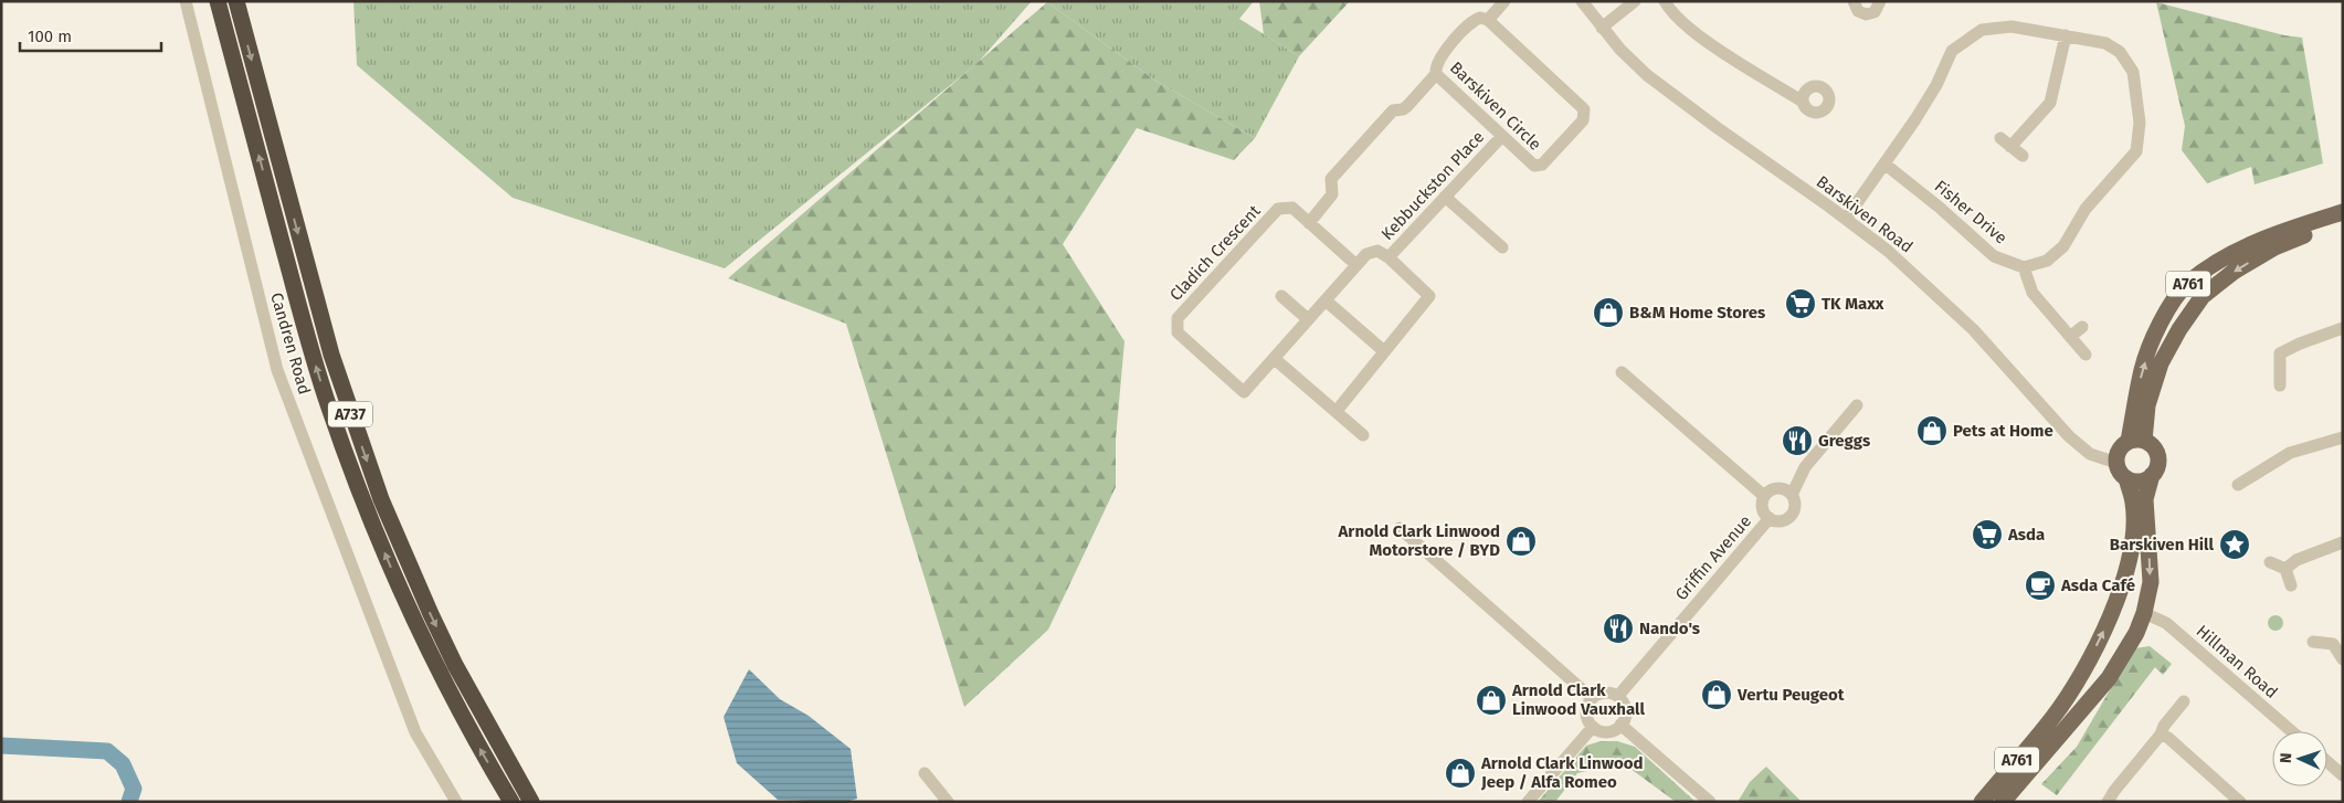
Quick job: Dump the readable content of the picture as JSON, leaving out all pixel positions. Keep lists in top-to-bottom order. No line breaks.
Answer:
{"streets":{"highway":["A737"],"main road":["A761"],"street":["Barskiven Circle","Kebbuckston Place","Fisher Drive","Barskiven Road","Cladich Crescent","Candren Road","Griffin Avenue","Hillman Road"]},"crossings":[["Barskiven Circle","Kebbuckston Place"],["Barskiven Road","A761"],["A761","Hillman Road"]],"places":{"supermarket":["TK Maxx","Asda"],"shop":["B&M Home Stores","Pets at Home","Arnold Clark Linwood Motorstore / BYD","Vertu Peugeot","Arnold Clark Linwood Vauxhall","Arnold Clark Linwood Jeep / Alfa Romeo"],"restaurant":["Greggs","Nando's"],"place":["Barskiven Hill"],"cafe":["Asda Café"]},"scale_bar":"100 m","north":"left"}
